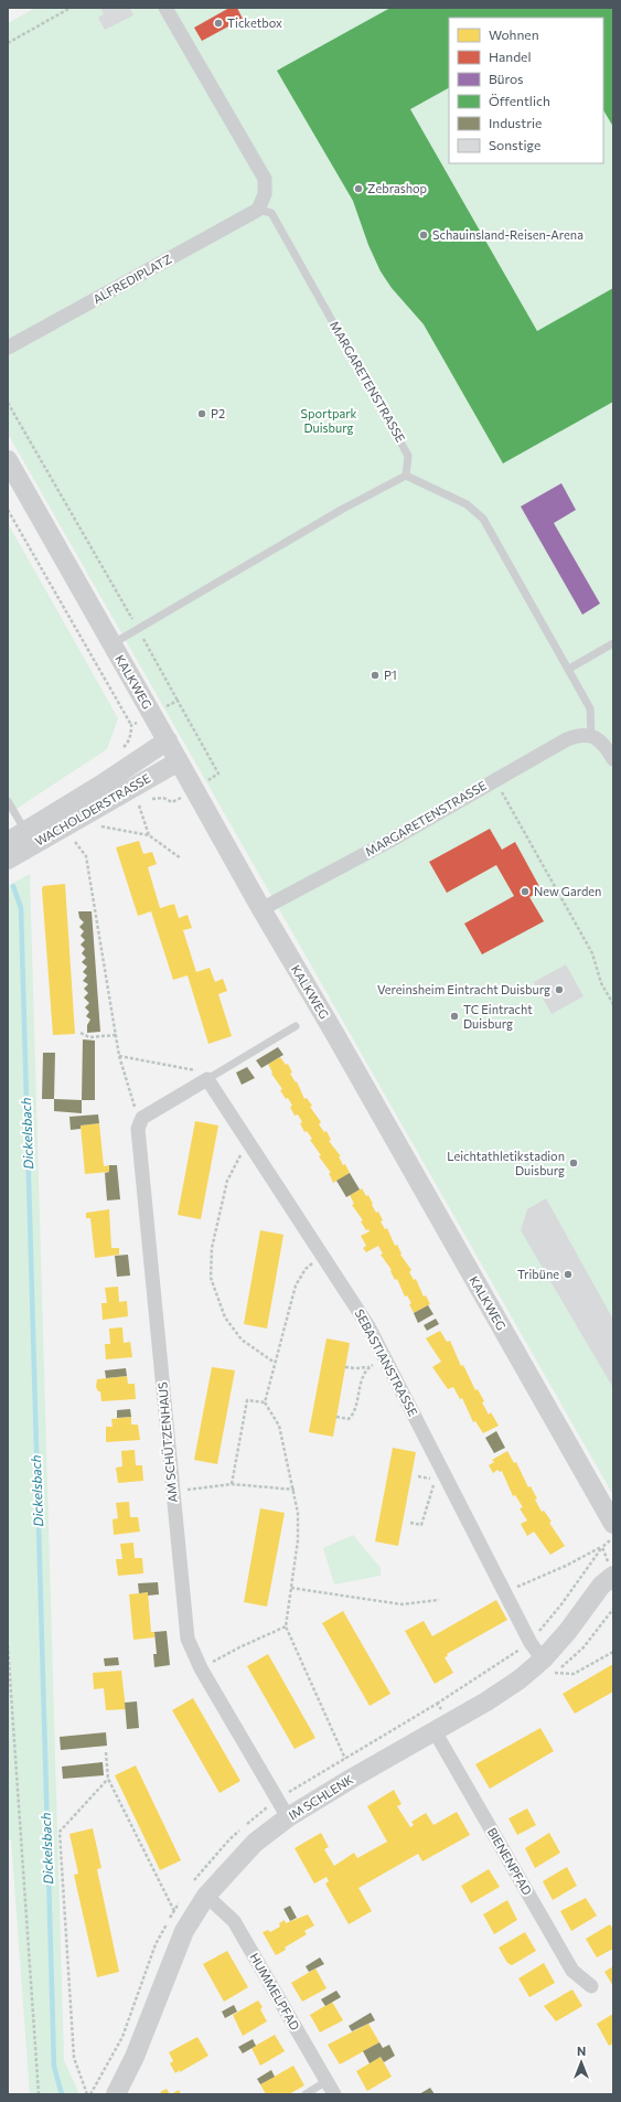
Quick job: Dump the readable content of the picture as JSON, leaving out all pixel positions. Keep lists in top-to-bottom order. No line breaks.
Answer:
{"streets":{"street":["ALFREDIPLATZ","MARGARETENSTRASSE","KALKWEG","WACHOLDERSTRASSE","SEBASTIANSTRASSE","AM SCHÜTZENHAUS","IM SCHLENK","BIENENPFAD","HUMMELPFAD"]},"crossings":[["ALFREDIPLATZ","MARGARETENSTRASSE"],["MARGARETENSTRASSE","KALKWEG"],["KALKWEG","WACHOLDERSTRASSE"],["SEBASTIANSTRASSE","IM SCHLENK"],["AM SCHÜTZENHAUS","IM SCHLENK"],["IM SCHLENK","BIENENPFAD"],["IM SCHLENK","HUMMELPFAD"]],"water":["Dickelsbach"],"parks":["Sportpark Duisburg"],"places":["Ticketbox","Zebrashop","Schauinsland-Reisen-Arena","P2","P1","New Garden","Vereinsheim Eintracht Duisburg","TC Eintracht Duisburg","Leichtathletikstadion Duisburg","Tribüne"],"legend":["Wohnen","Handel","Büros","Öffentlich","Industrie","Sonstige"],"north":"top"}
